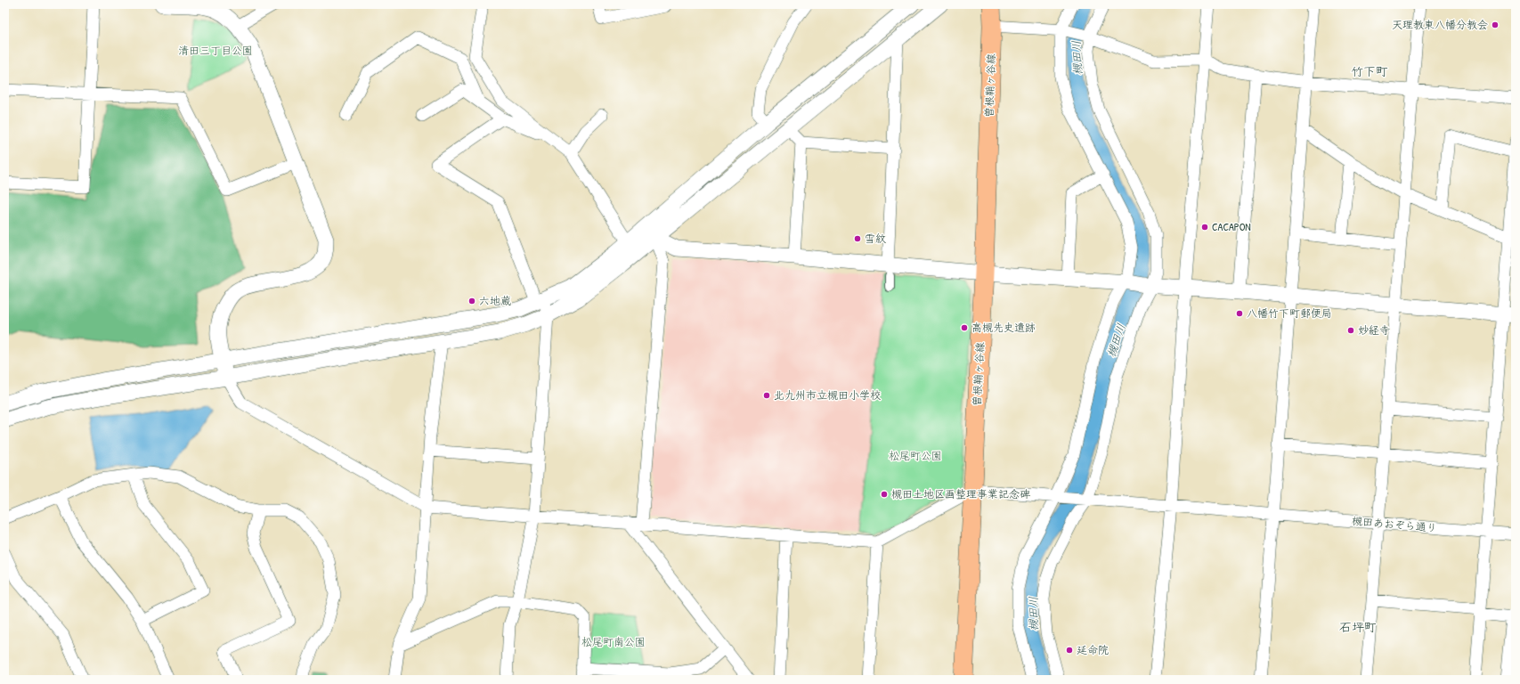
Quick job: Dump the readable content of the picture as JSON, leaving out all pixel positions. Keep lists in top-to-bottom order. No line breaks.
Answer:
{"streets":{"main road":["曽根鞘ヶ谷線"],"street":["槻田あおぞら通り"]},"districts":["竹下町","石坪町"],"water":["槻田川"],"parks":["清田三丁目公園","松尾町公園","松尾町南公園"],"places":["天理教東八幡分教会","CACAPON","雪紋","六地蔵","八幡竹下町郵便局","高槻先史遺跡","妙経寺","北九州市立槻田小学校","槻田土地区画整理事業記念碑","延命院"]}
